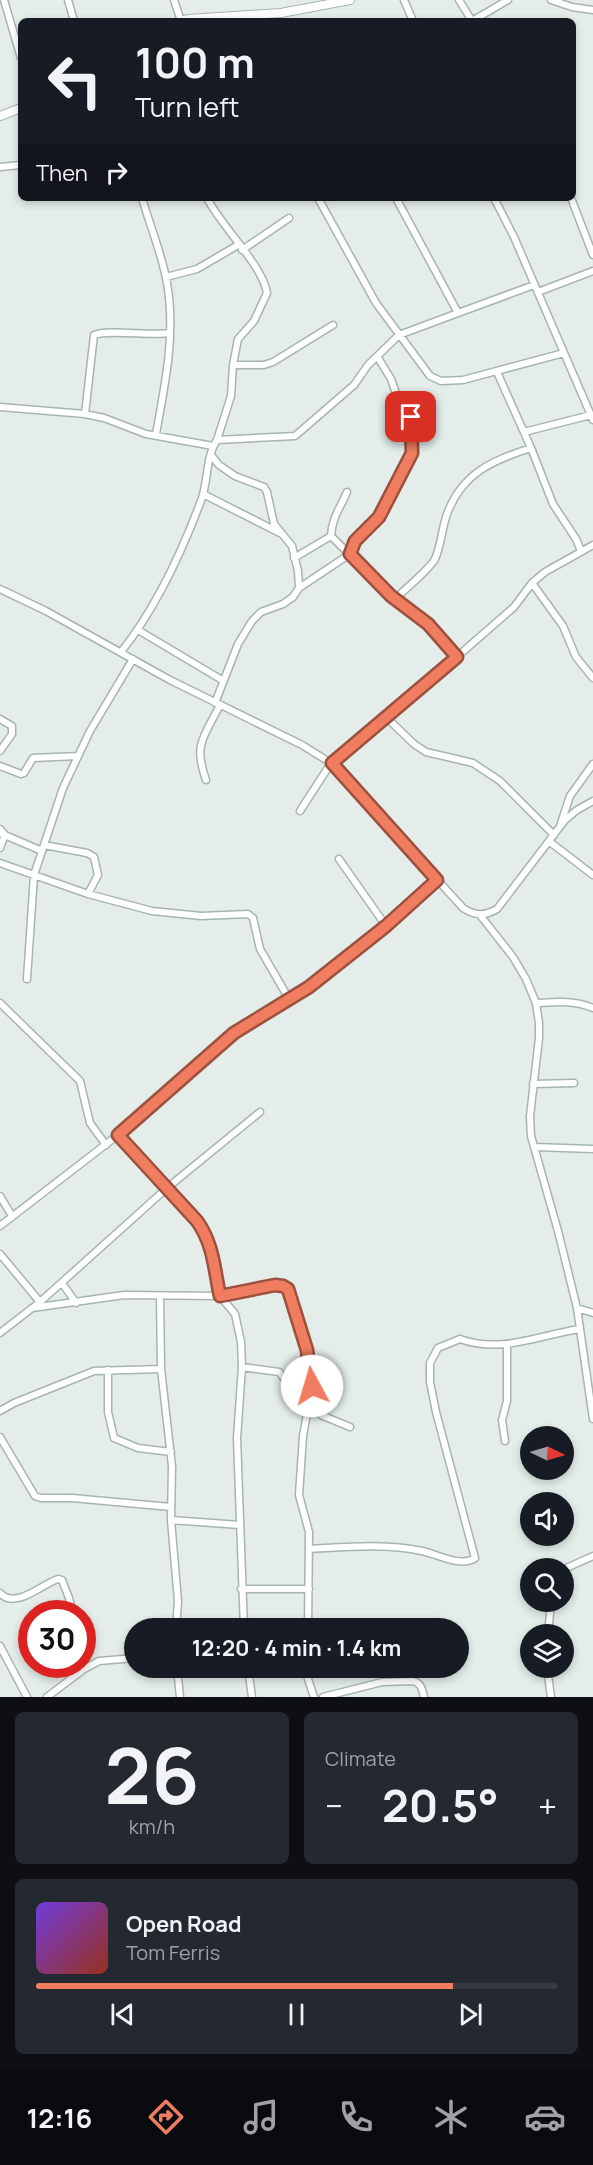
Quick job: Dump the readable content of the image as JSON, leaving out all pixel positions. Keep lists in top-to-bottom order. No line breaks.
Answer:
{"north":"right","page":{"turn":["100 m","Turn left"],"then":"Then","limit":"30","trip":"12:20 · 4 min · 1.4 km","tile":[["26","km/h"],"Climate"],"heat":["−","20.5°","+"],"song":["Open Road","Tom Ferris"],"tabs":"12:16"}}
